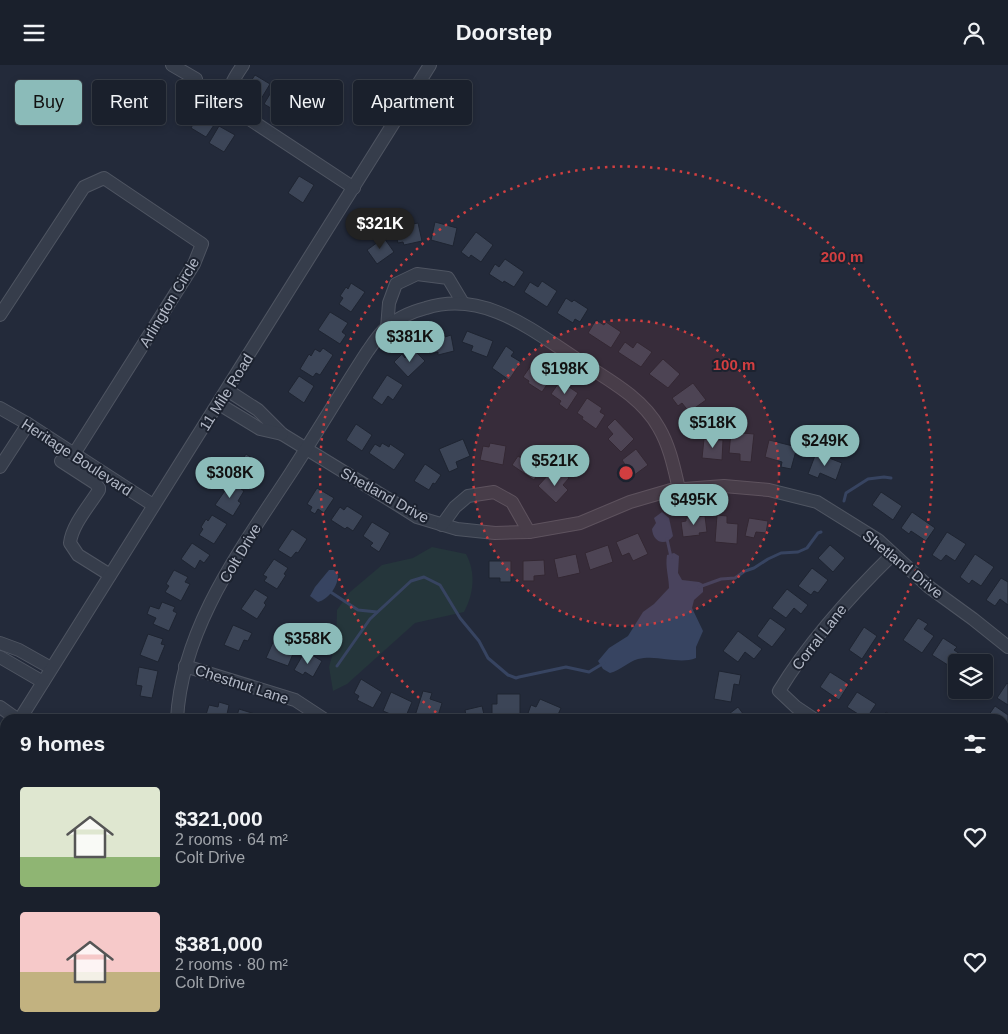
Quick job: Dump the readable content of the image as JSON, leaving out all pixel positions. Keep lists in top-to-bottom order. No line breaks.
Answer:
{"streets":{"street":["Arlington Circle","11 Mile Road","Heritage Boulevard","Shetland Drive","Colt Drive","Corral Lane","Chestnut Lane"]},"crossings":[["Arlington Circle","Heritage Boulevard"],["11 Mile Road","Heritage Boulevard"],["11 Mile Road","Shetland Drive"],["Shetland Drive","Colt Drive"],["Shetland Drive","Corral Lane"],["Colt Drive","Chestnut Lane"]],"page":{"header":"Doorstep","chip":["Buy","Rent","Filters","New","Apartment"],"price":["$321K","$381K","$198K","$518K","$249K","$521K","$308K","$495K","$358K"],"heading":"9 homes","list":[{"name":"$321,000","note":"2 rooms · 64 m² · Colt Drive"},{"name":"$381,000","note":"2 rooms · 80 m² · Colt Drive"}]},"rings":["200 m","100 m"]}
